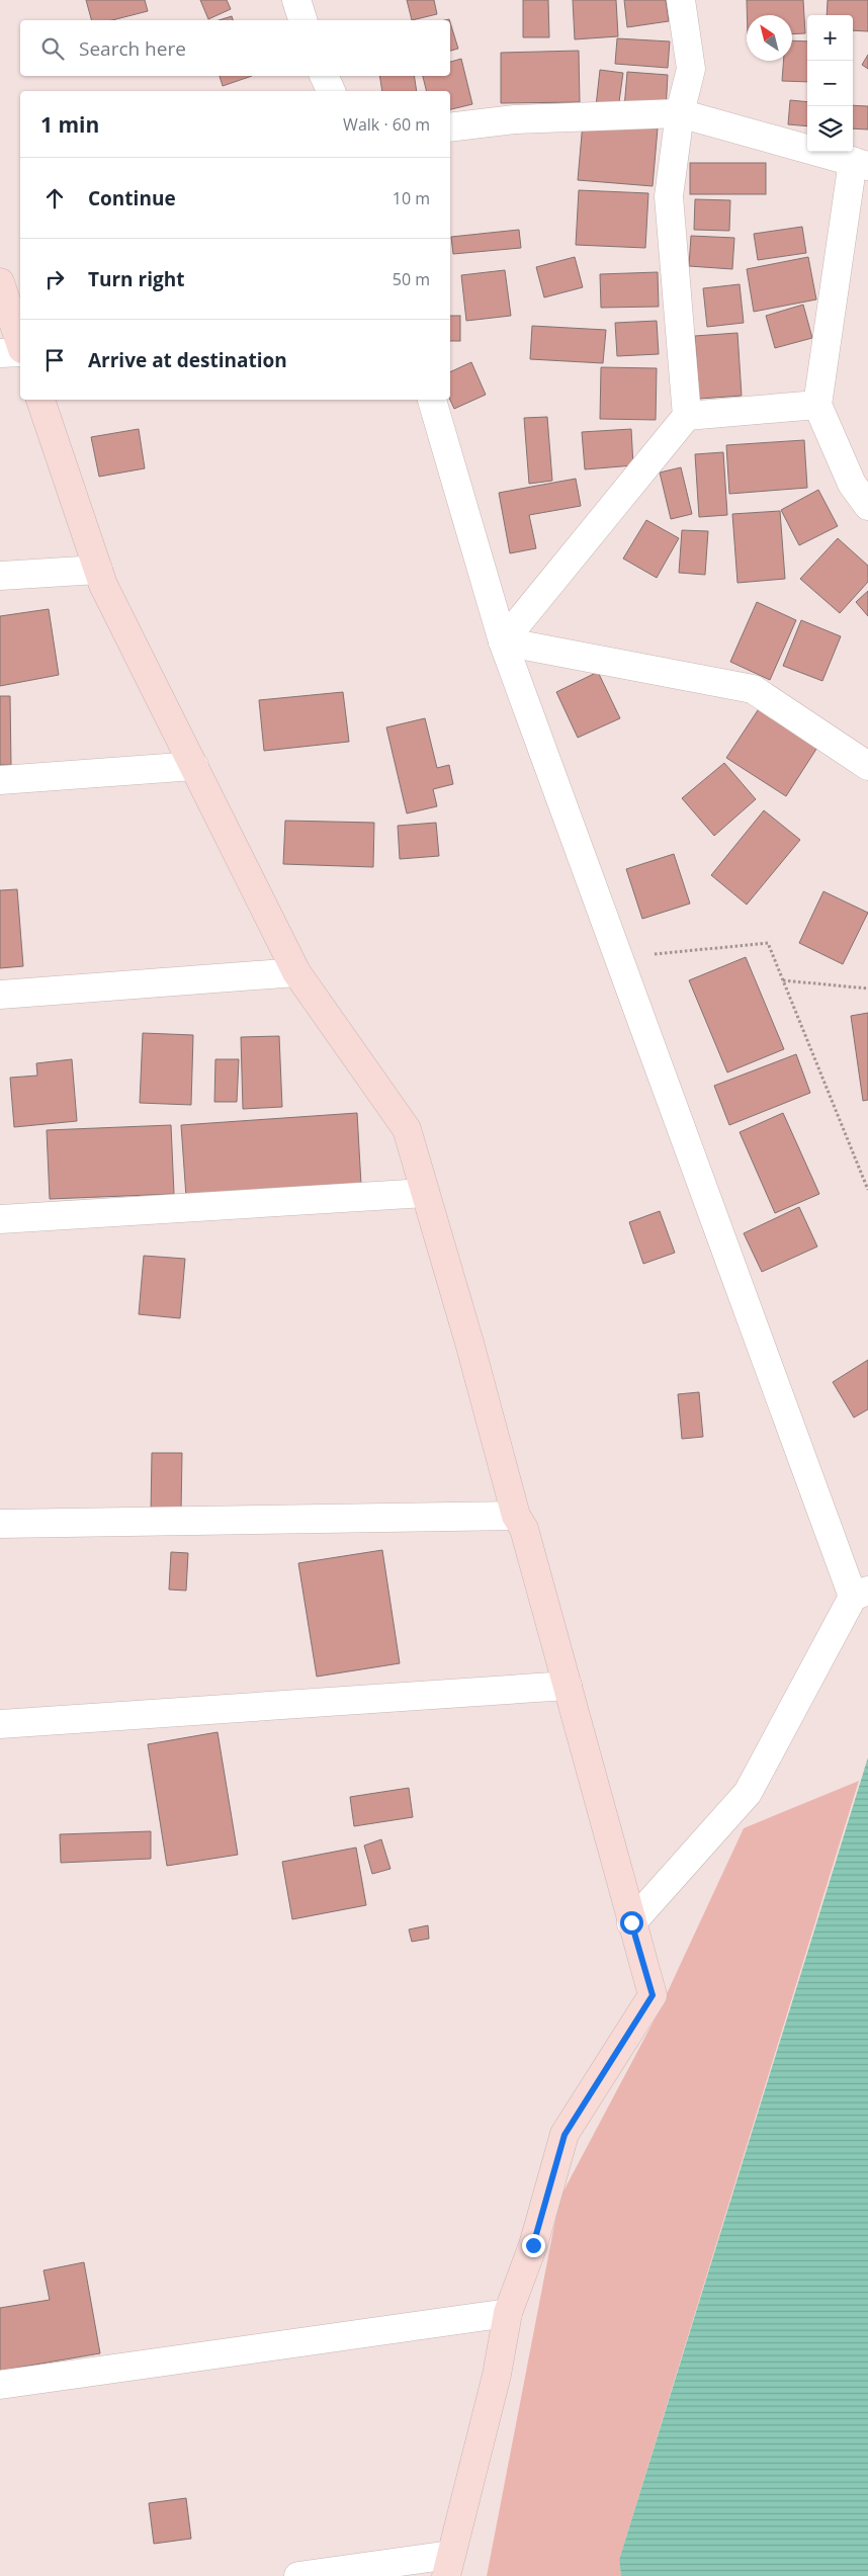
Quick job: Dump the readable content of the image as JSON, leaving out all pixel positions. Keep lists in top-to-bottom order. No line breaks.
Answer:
{"north":"top left","page":{"map_buttons":["+","−"],"search":"Search here","heading":["1 min","Walk · 60 m"],"list":[["Continue","10 m"],["Turn right","50 m"],"Arrive at destination"]}}
